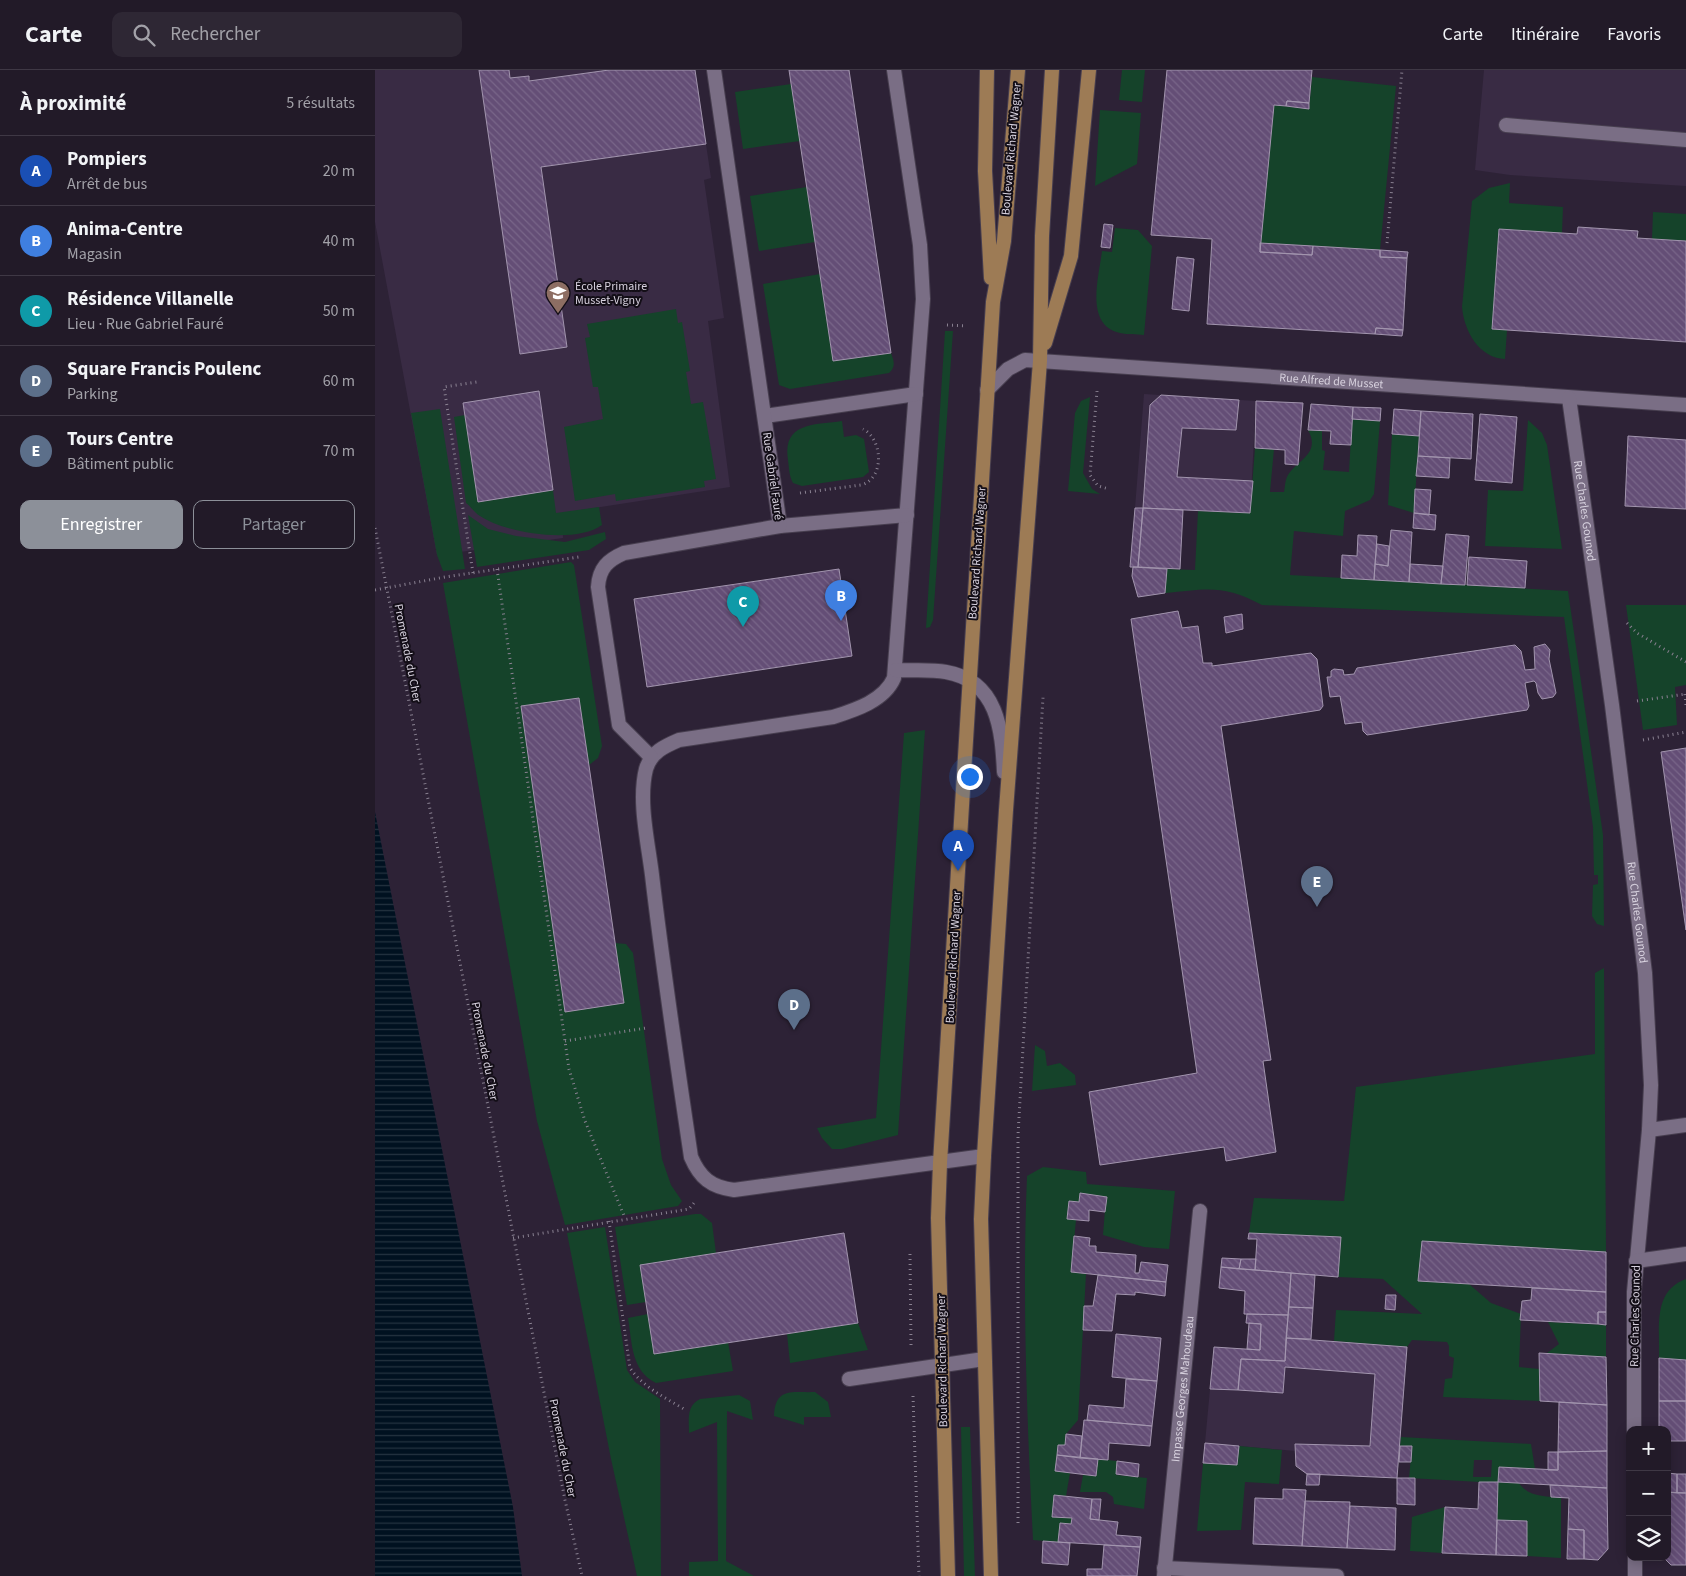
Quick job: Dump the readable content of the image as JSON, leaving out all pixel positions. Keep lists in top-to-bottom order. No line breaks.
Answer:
{"streets":{"main road":["Boulevard Richard Wagner"],"street":["Rue Alfred de Musset","Rue Gabriel Fauré","Rue Charles Gounod","Impasse Georges Mahoudeau"],"path":["Promenade du Cher"]},"crossings":[["Boulevard Richard Wagner","Rue Alfred de Musset"],["Rue Alfred de Musset","Rue Charles Gounod"]],"places":{"school or university":["École Primaire Musset-Vigny"]},"page":{"header":"Carte","search":"Rechercher","nav":["Carte","Itinéraire","Favoris"],"heading":["À proximité","5 résultats"],"list":[{"mark":"A","name":"Pompiers","note":"Arrêt de bus","value":"20 m"},{"mark":"B","name":"Anima-Centre","note":"Magasin","value":"40 m"},{"mark":"C","name":"Résidence Villanelle","note":"Lieu · Rue Gabriel Fauré","value":"50 m"},{"mark":"D","name":"Square Francis Poulenc","note":"Parking","value":"60 m"},{"mark":"E","name":"Tours Centre","note":"Bâtiment public","value":"70 m"}],"buttons":["Enregistrer","Partager"],"pins":["B","C","A","E","D"],"map_buttons":["+","−"]}}
